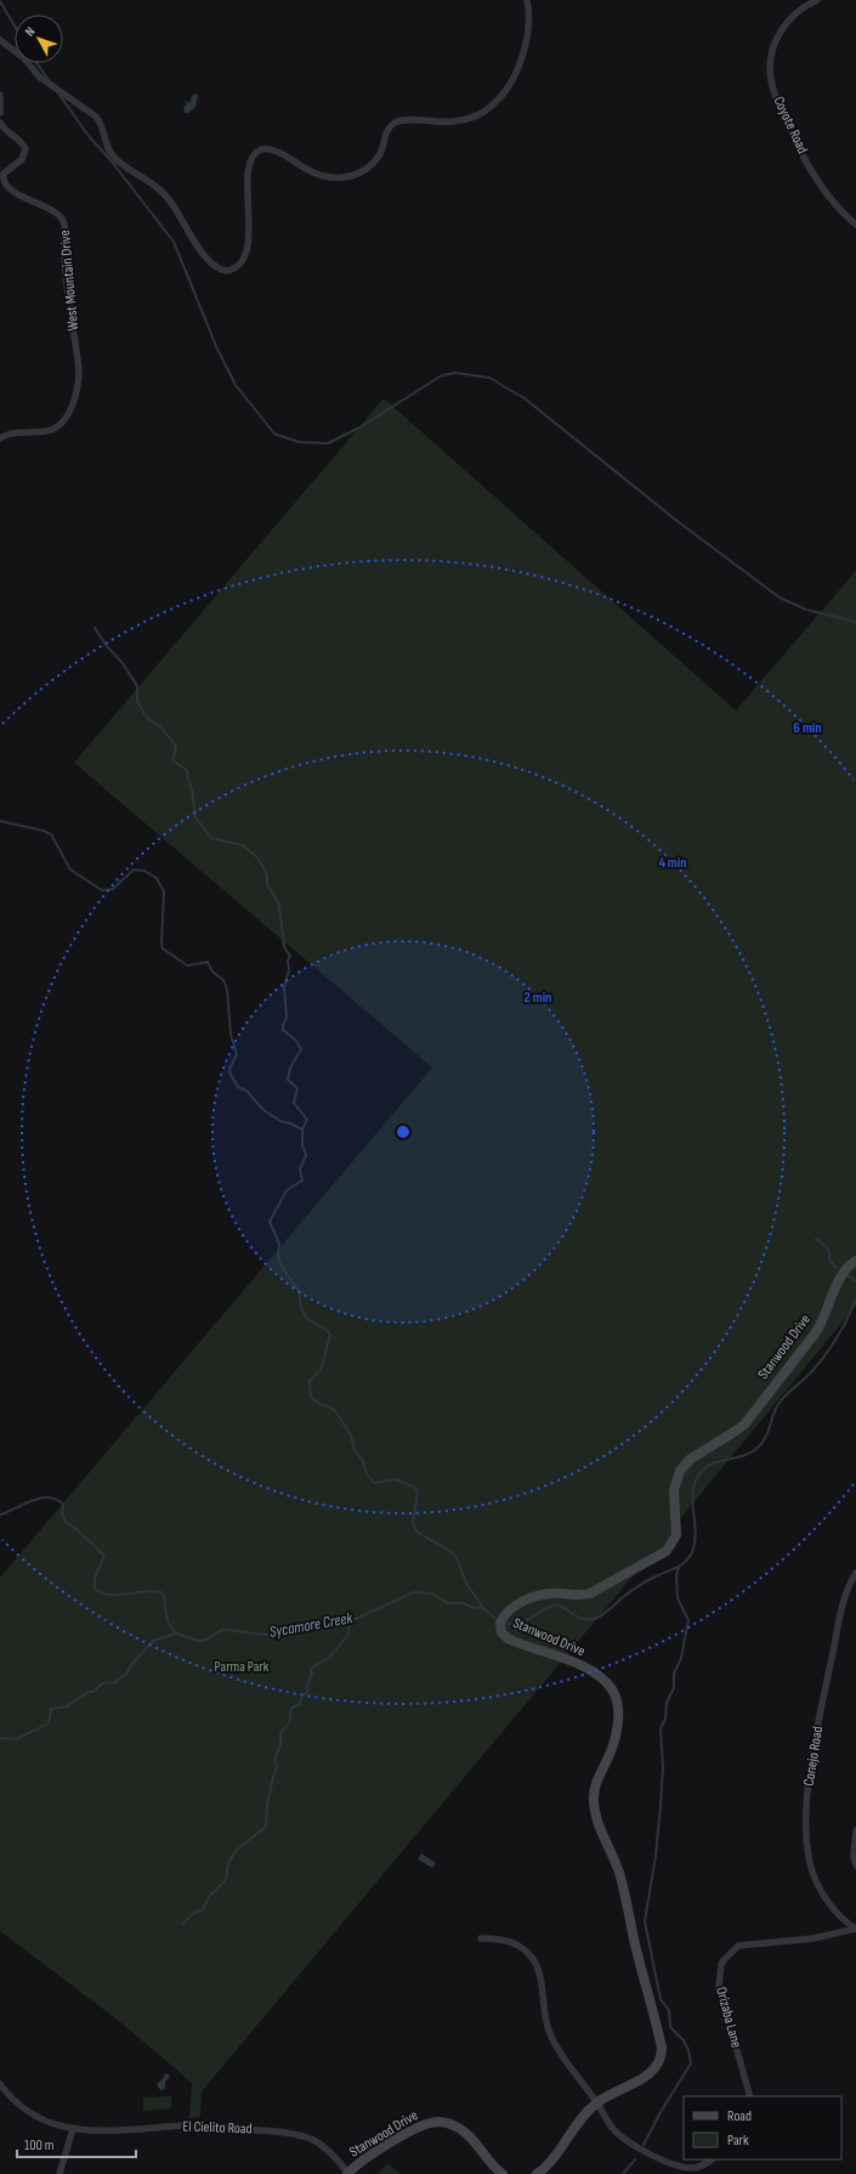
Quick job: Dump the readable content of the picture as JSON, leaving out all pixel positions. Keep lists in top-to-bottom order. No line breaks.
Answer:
{"streets":{"main road":["Stanwood Drive"],"street":["Coyote Road","West Mountain Drive","Conejo Road","Orizaba Lane","El Cielito Road"]},"crossings":[["Stanwood Drive","El Cielito Road"],["Conejo Road","Orizaba Lane"]],"water":["Sycamore Creek"],"parks":["Parma Park"],"legend":["Road","Park"],"scale_bar":"100 m","north":"top left","rings":["6 min","4 min","2 min"]}
